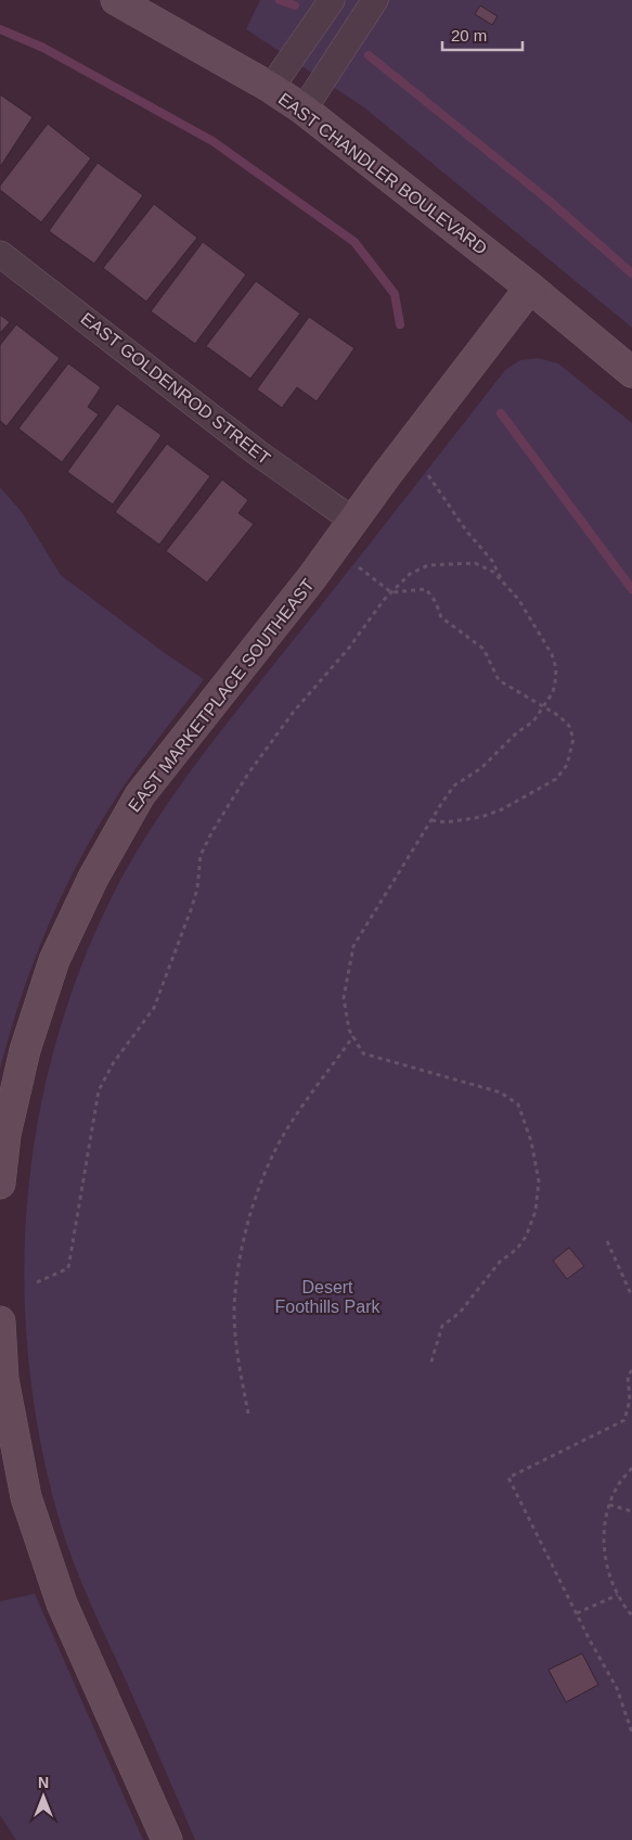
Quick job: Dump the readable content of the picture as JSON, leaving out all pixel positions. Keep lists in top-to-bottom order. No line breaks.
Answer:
{"streets":{"street":["EAST CHANDLER BOULEVARD","EAST GOLDENROD STREET","EAST MARKETPLACE SOUTHEAST"]},"crossings":[["EAST CHANDLER BOULEVARD","EAST MARKETPLACE SOUTHEAST"],["EAST GOLDENROD STREET","EAST MARKETPLACE SOUTHEAST"]],"parks":["Desert Foothills Park"],"scale_bar":"20 m","north":"top"}
